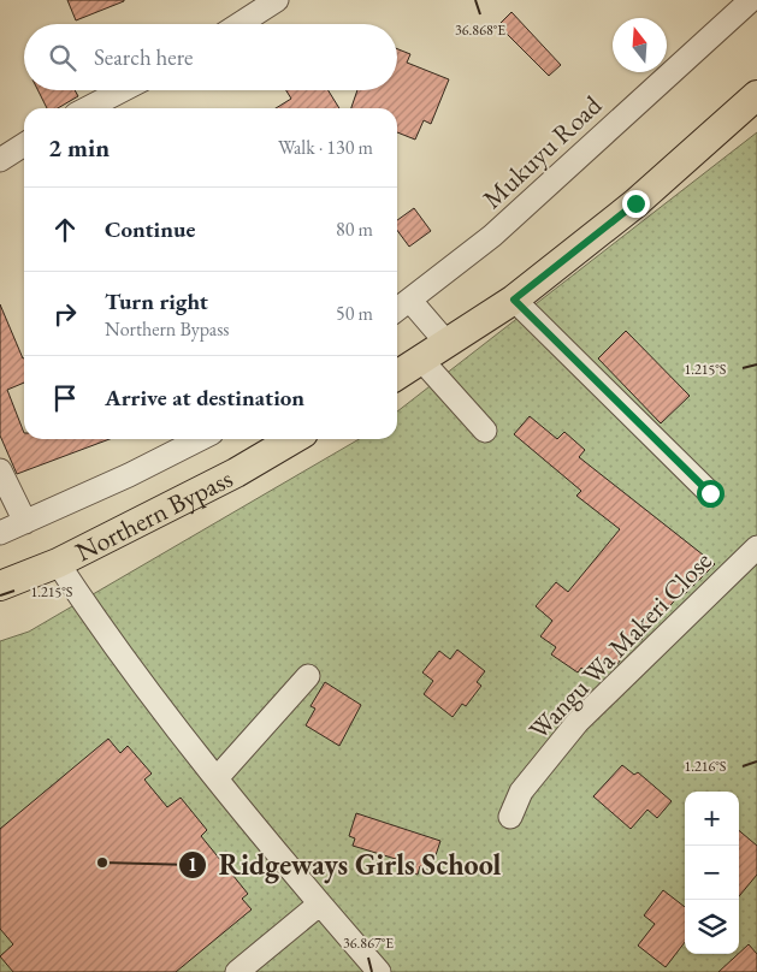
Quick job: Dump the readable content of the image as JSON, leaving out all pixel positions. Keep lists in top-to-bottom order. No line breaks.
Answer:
{"streets":{"main road":["Northern Bypass"],"street":["Mukuyu Road","Wangu Wa Makeri Close"]},"places":["Ridgeways Girls School"],"north":"top","page":{"search":"Search here","heading":["2 min","Walk · 130 m"],"list":[["Continue","80 m"],["Turn right","Northern Bypass","50 m"],"Arrive at destination"],"map_buttons":["+","−"]},"coordinates":["36.868°E","1.215°S","1.216°S","36.867°E"]}
